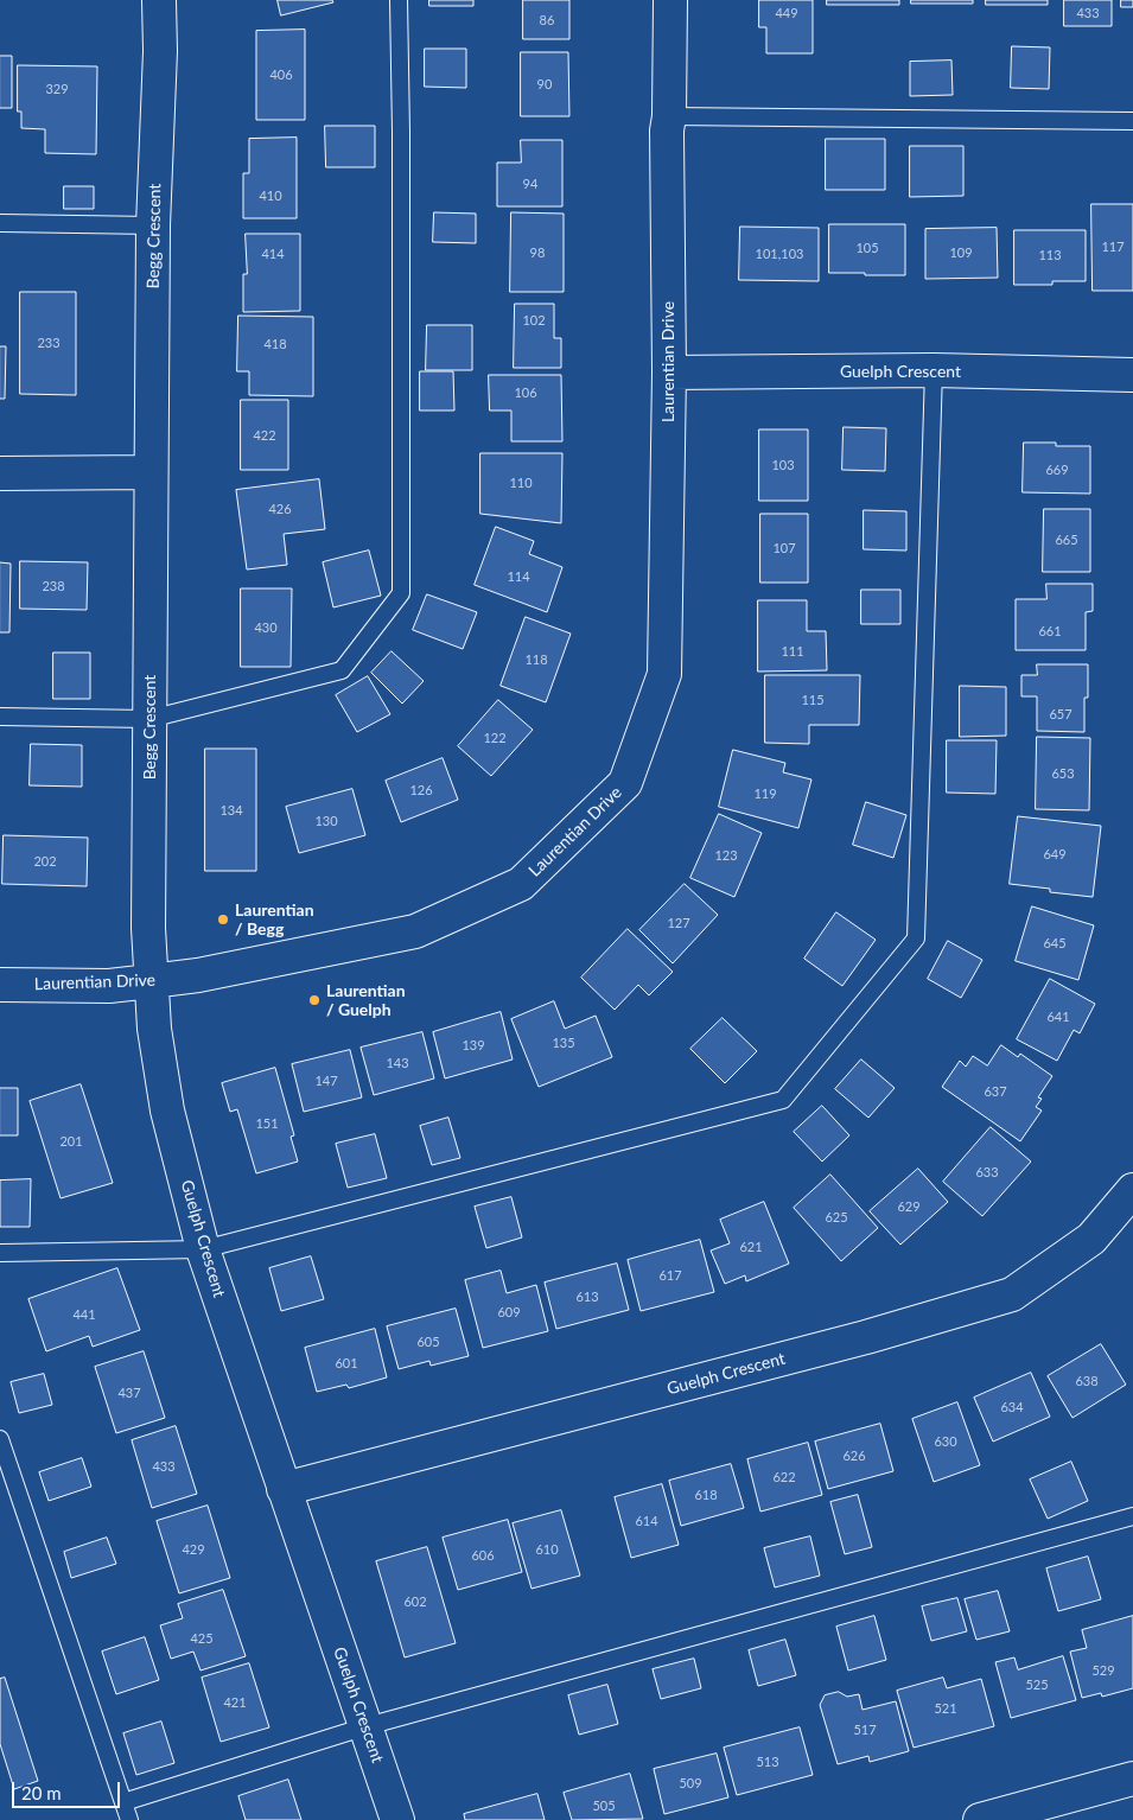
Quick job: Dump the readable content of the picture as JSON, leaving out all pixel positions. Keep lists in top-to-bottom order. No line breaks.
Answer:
{"streets":{"street":["Begg Crescent","Laurentian Drive","Guelph Crescent"]},"crossings":[["Begg Crescent","Laurentian Drive"],["Begg Crescent","Guelph Crescent"],["Laurentian Drive","Guelph Crescent"]],"places":["Laurentian / Begg","Laurentian / Guelph"],"house_numbers":["449","433","86","406","90","329","94","410","117","105","98","109","414","101,103","113","102","233","418","106","422","103","669","110","426","665","107","114","238","430","661","111","118","115","657","122","653","126","119","134","130","649","123","202","127","645","641","135","139","143","147","637","151","201","633","629","625","621","617","613","609","441","605","601","638","437","634","630","626","433","622","618","614","429","610","606","602","425","529","525","421","521","517","513","509","505"],"scale_bar":"20 m"}
